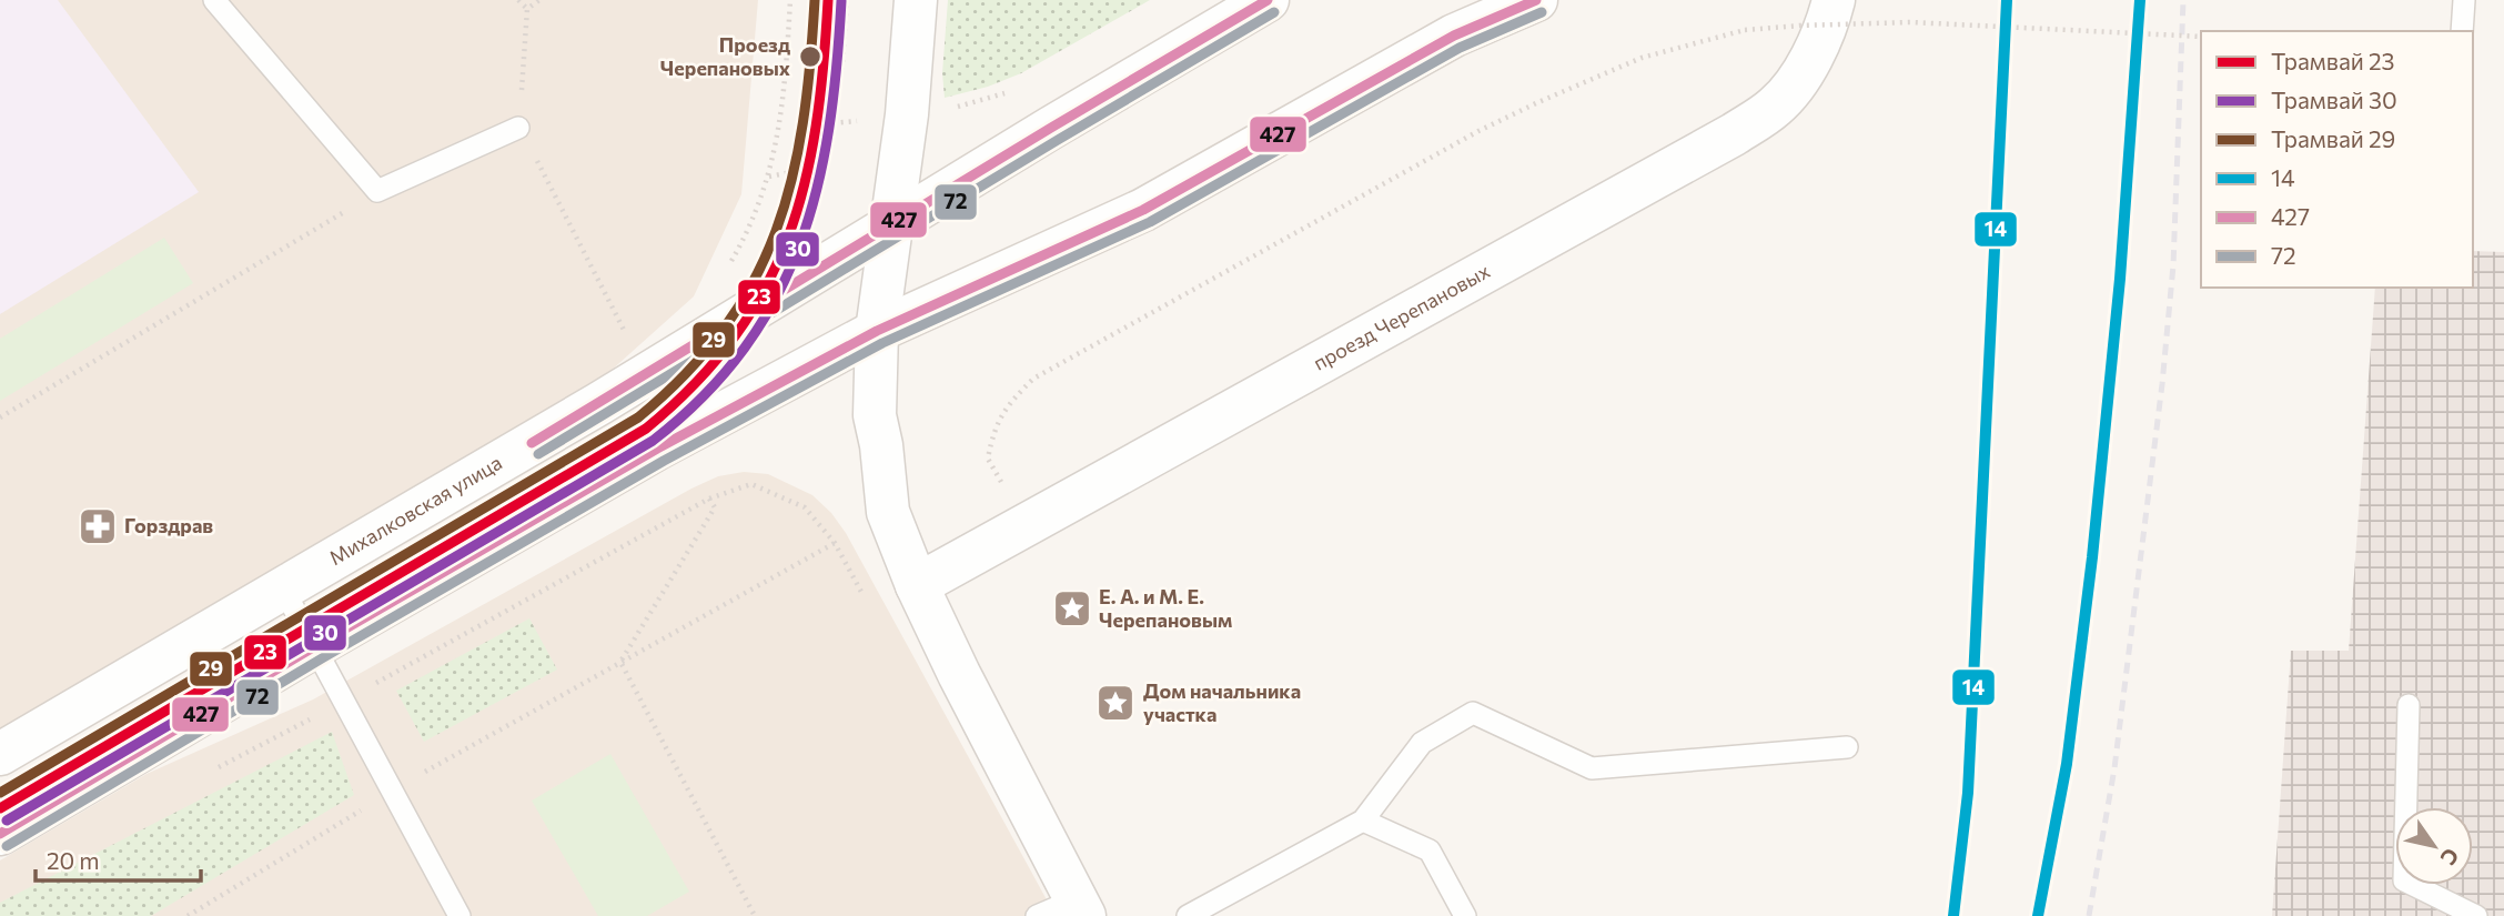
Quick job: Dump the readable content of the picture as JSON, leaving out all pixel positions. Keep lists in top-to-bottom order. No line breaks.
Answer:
{"streets":{"main road":["проезд Черепановых","Михалковская улица"]},"places":{"other":["Проезд Черепановых"],"pharmacy":["Горздрав"],"place":["Е. А. и М. Е. Черепановым","Дом начальника участка"]},"lines":["tram line 23","tram line 29","transit line 14","transit line 427","tram line 30","transit line 72"],"legend":["Трамвай 23","Трамвай 30","Трамвай 29","14","427","72"],"scale_bar":"20 m","north":"bottom right"}
